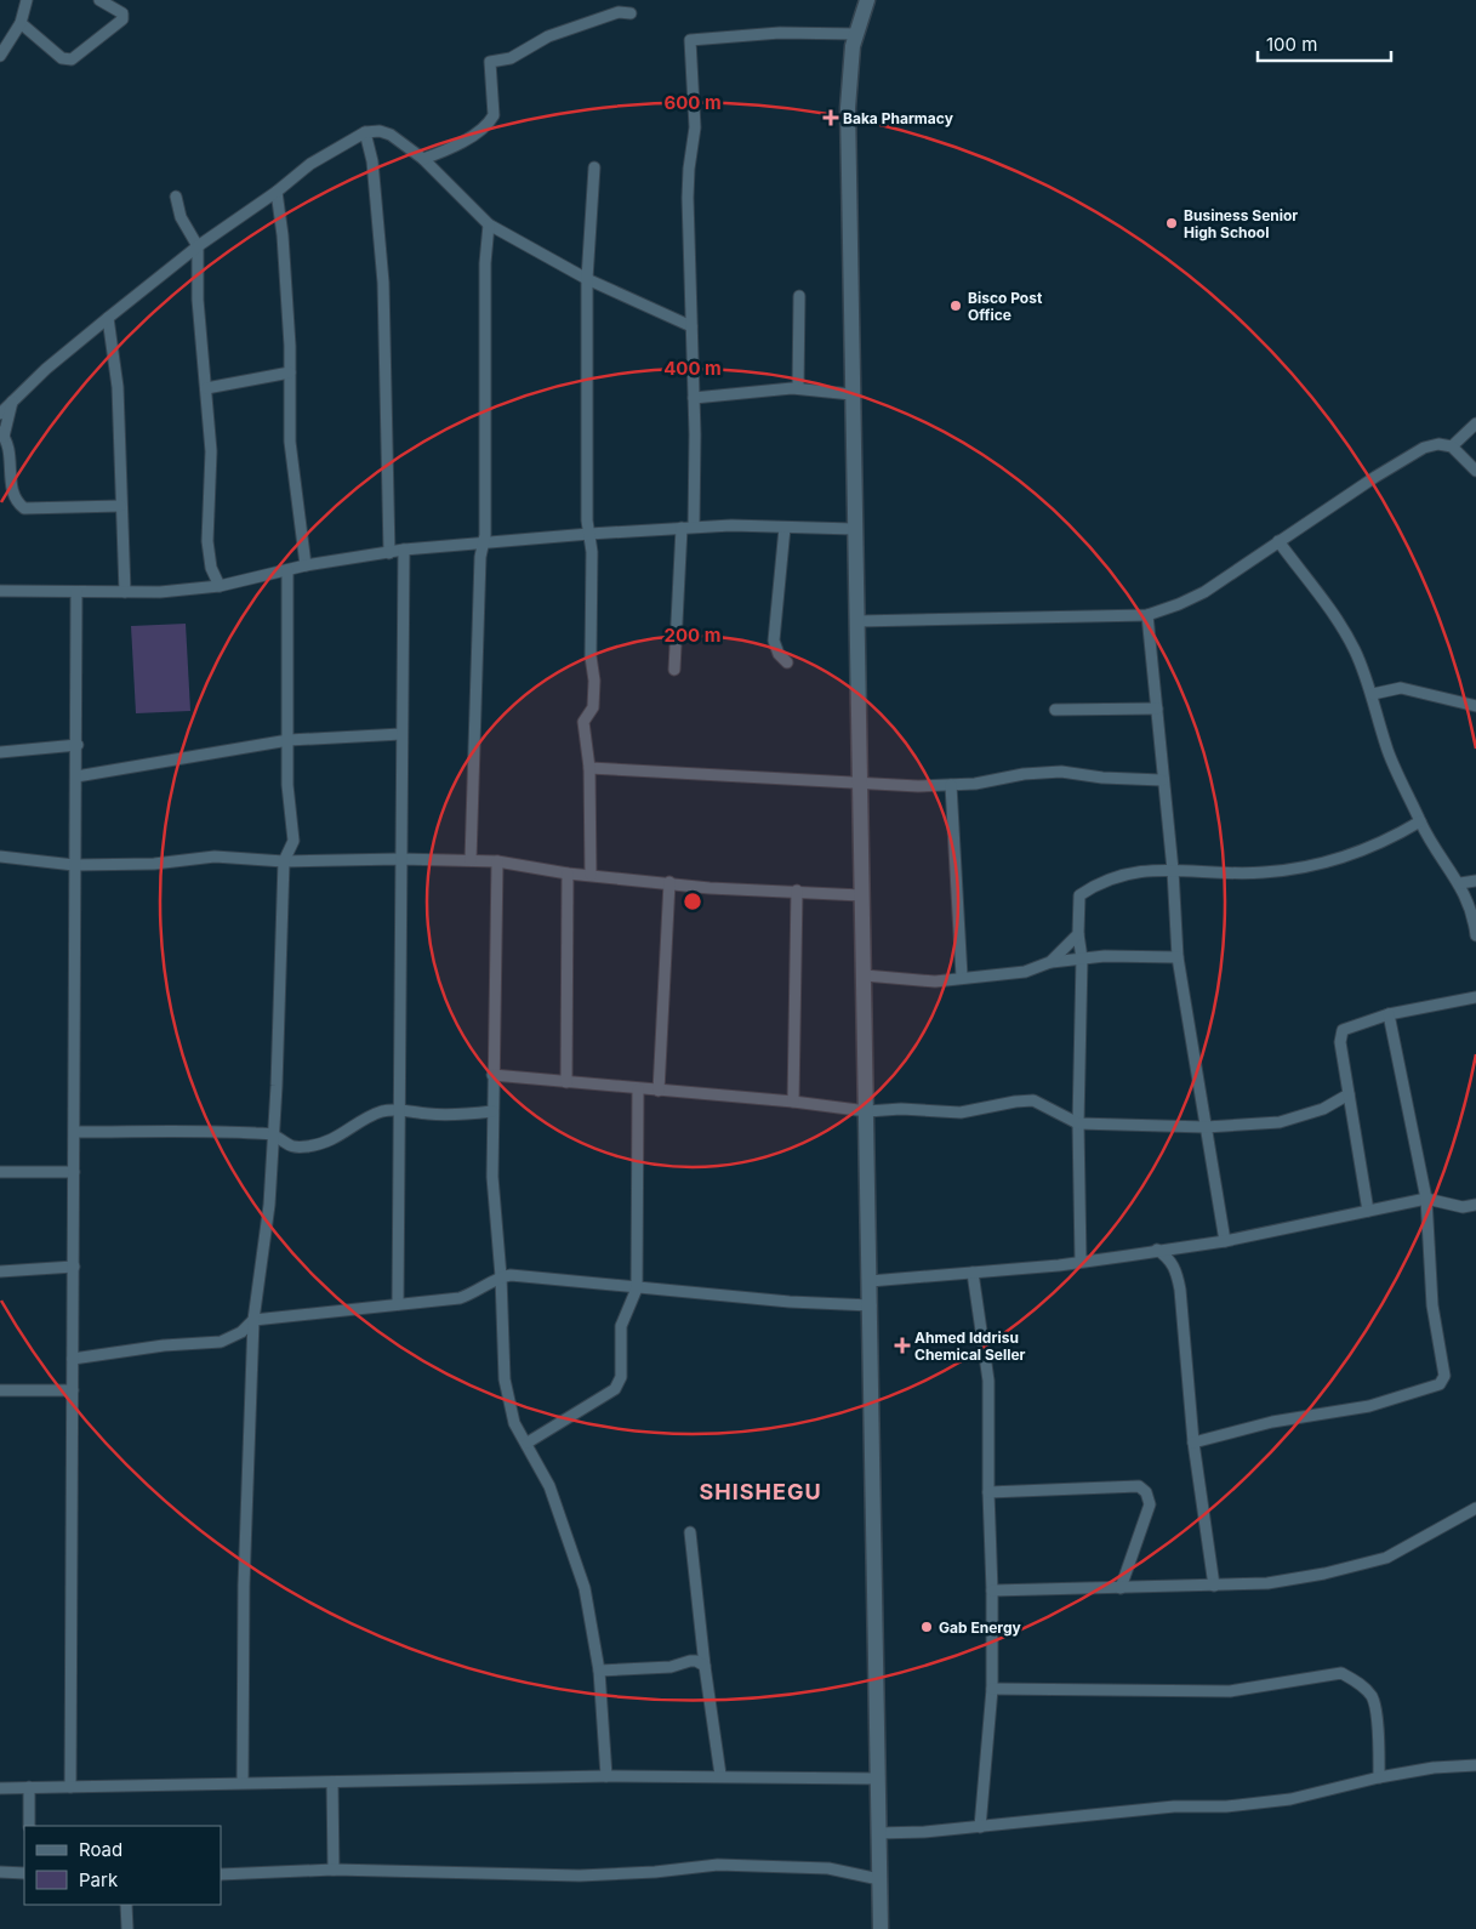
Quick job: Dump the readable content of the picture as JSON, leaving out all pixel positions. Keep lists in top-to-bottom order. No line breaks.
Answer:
{"districts":["SHISHEGU"],"places":{"health":["Baka Pharmacy","Ahmed Iddrisu Chemical Seller"],"other":["Business Senior High School","Bisco Post Office","Gab Energy"]},"legend":["Road","Park"],"scale_bar":"100 m","rings":["600 m","400 m","200 m"]}
